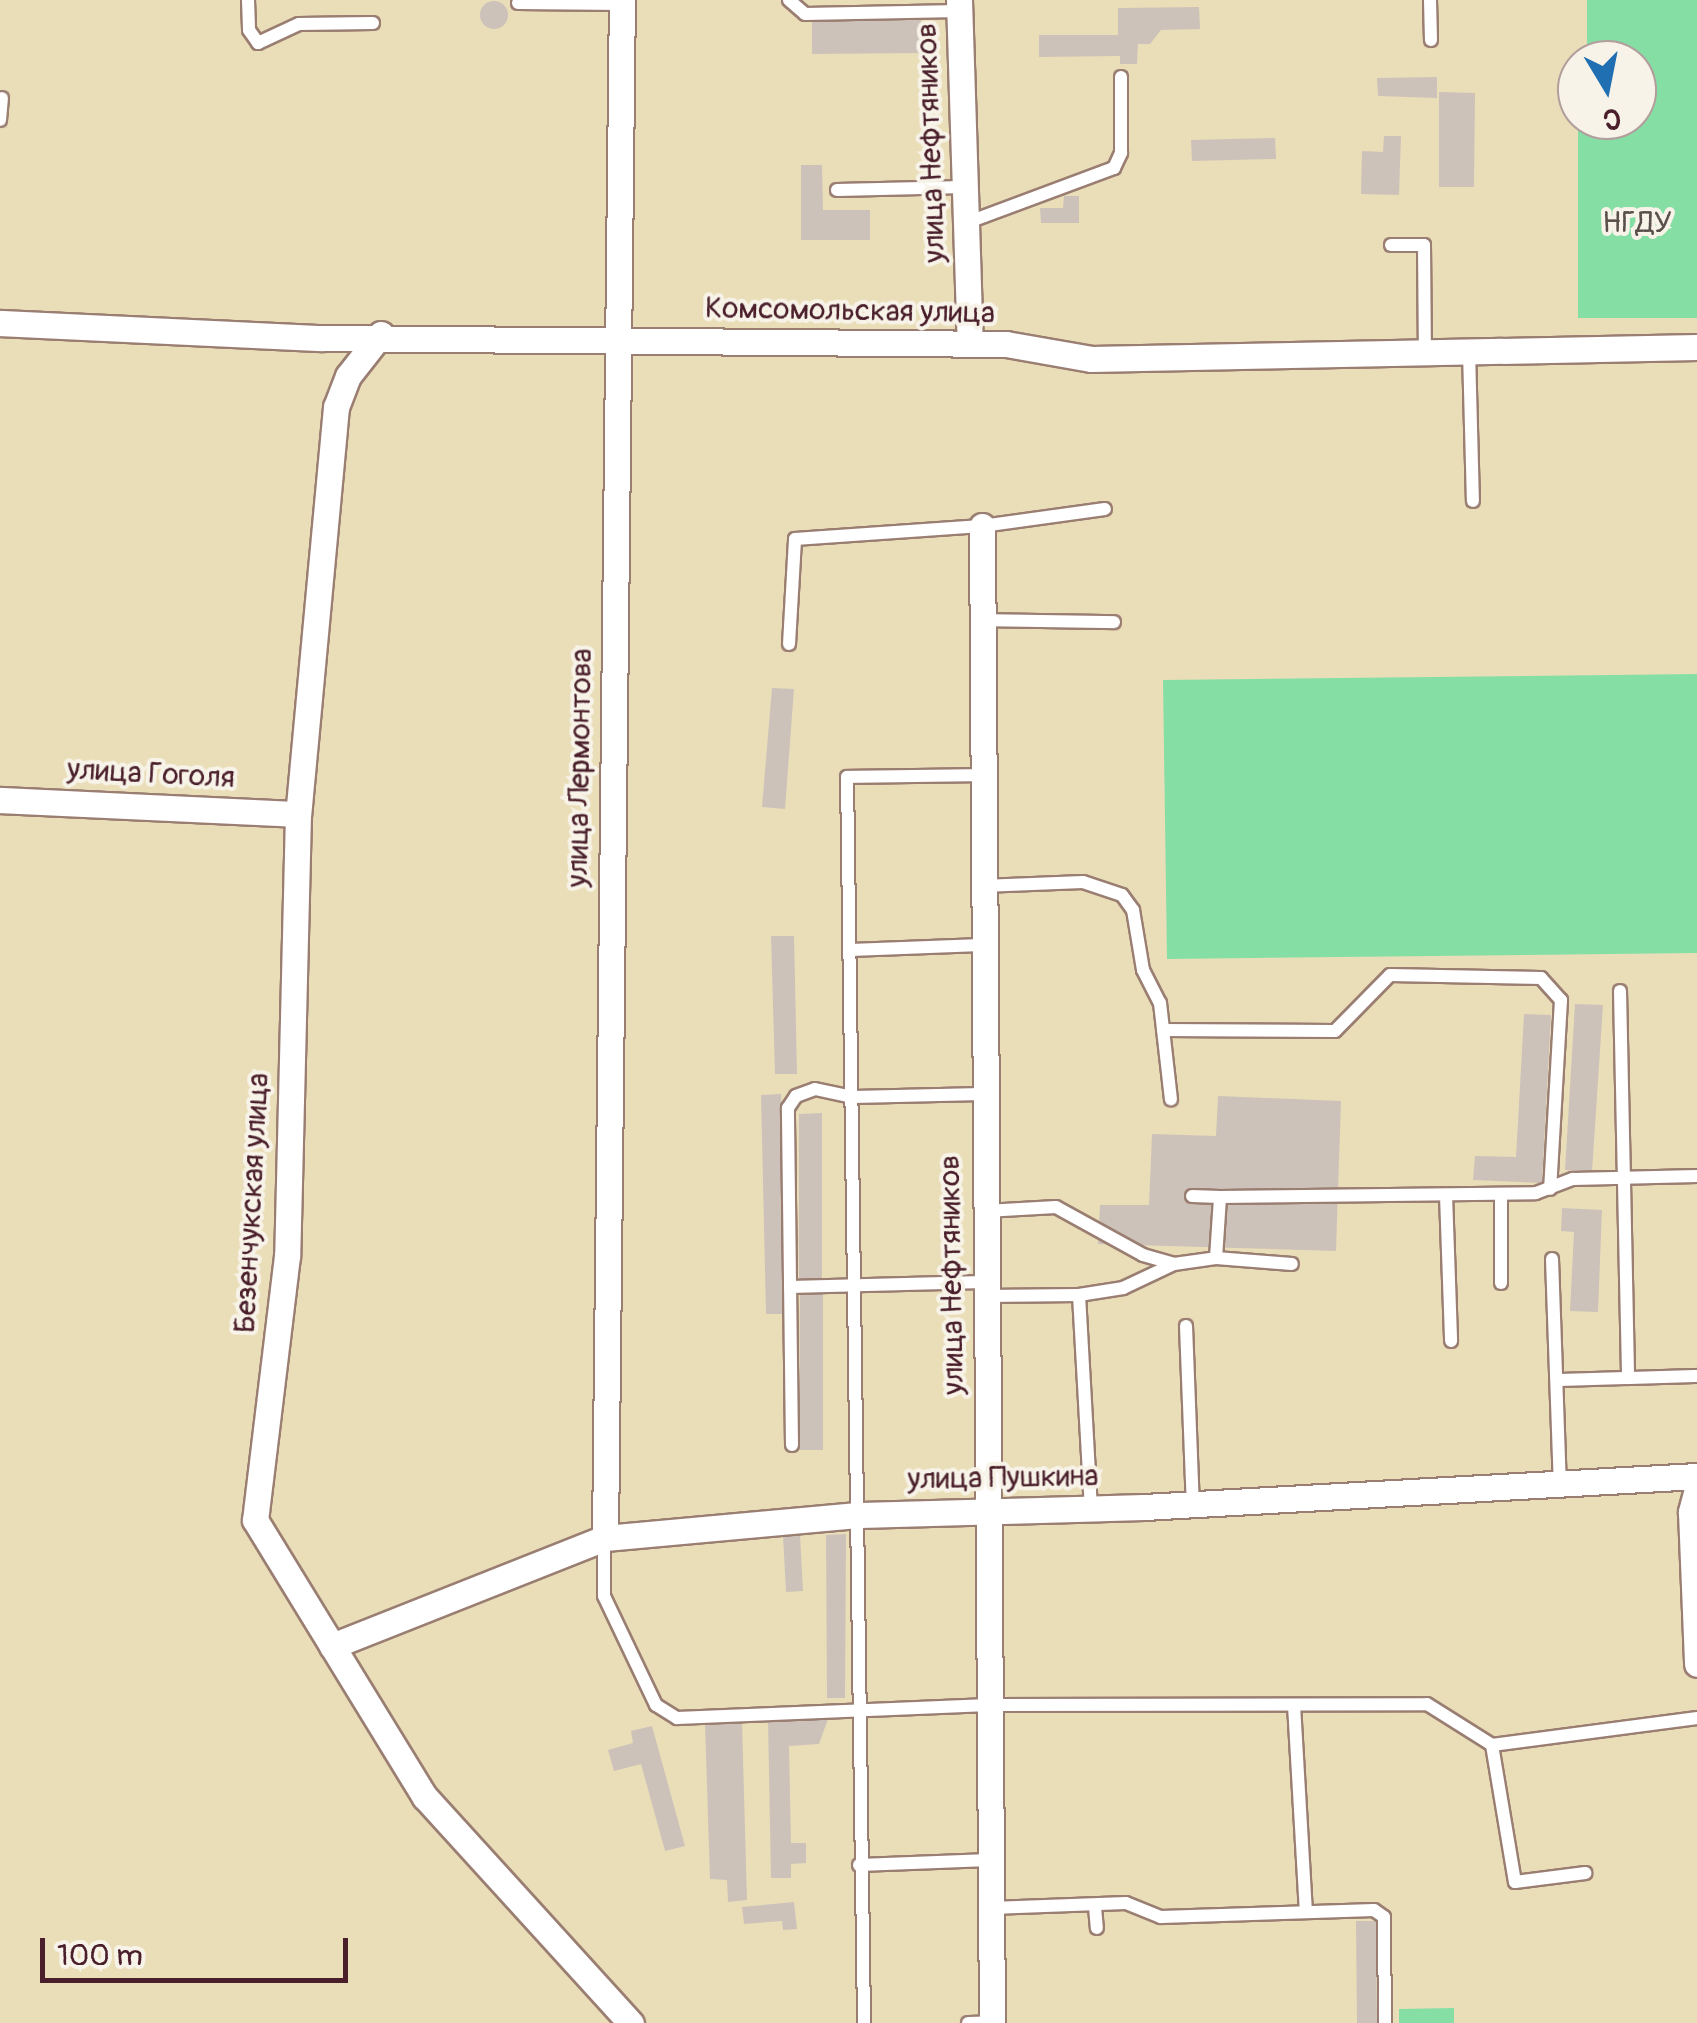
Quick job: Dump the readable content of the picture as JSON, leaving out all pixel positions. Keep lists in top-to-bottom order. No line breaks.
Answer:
{"streets":{"street":["улица Нефтяников","Комсомольская улица","улица Лермонтова","улица Гоголя","Безенчукская улица","улица Пушкина"]},"crossings":[["улица Нефтяников","Комсомольская улица"],["улица Нефтяников","улица Пушкина"],["Комсомольская улица","улица Лермонтова"],["Комсомольская улица","Безенчукская улица"],["улица Лермонтова","улица Пушкина"],["улица Гоголя","Безенчукская улица"],["Безенчукская улица","улица Пушкина"]],"parks":["НГДУ"],"scale_bar":"100 m","north":"bottom"}
